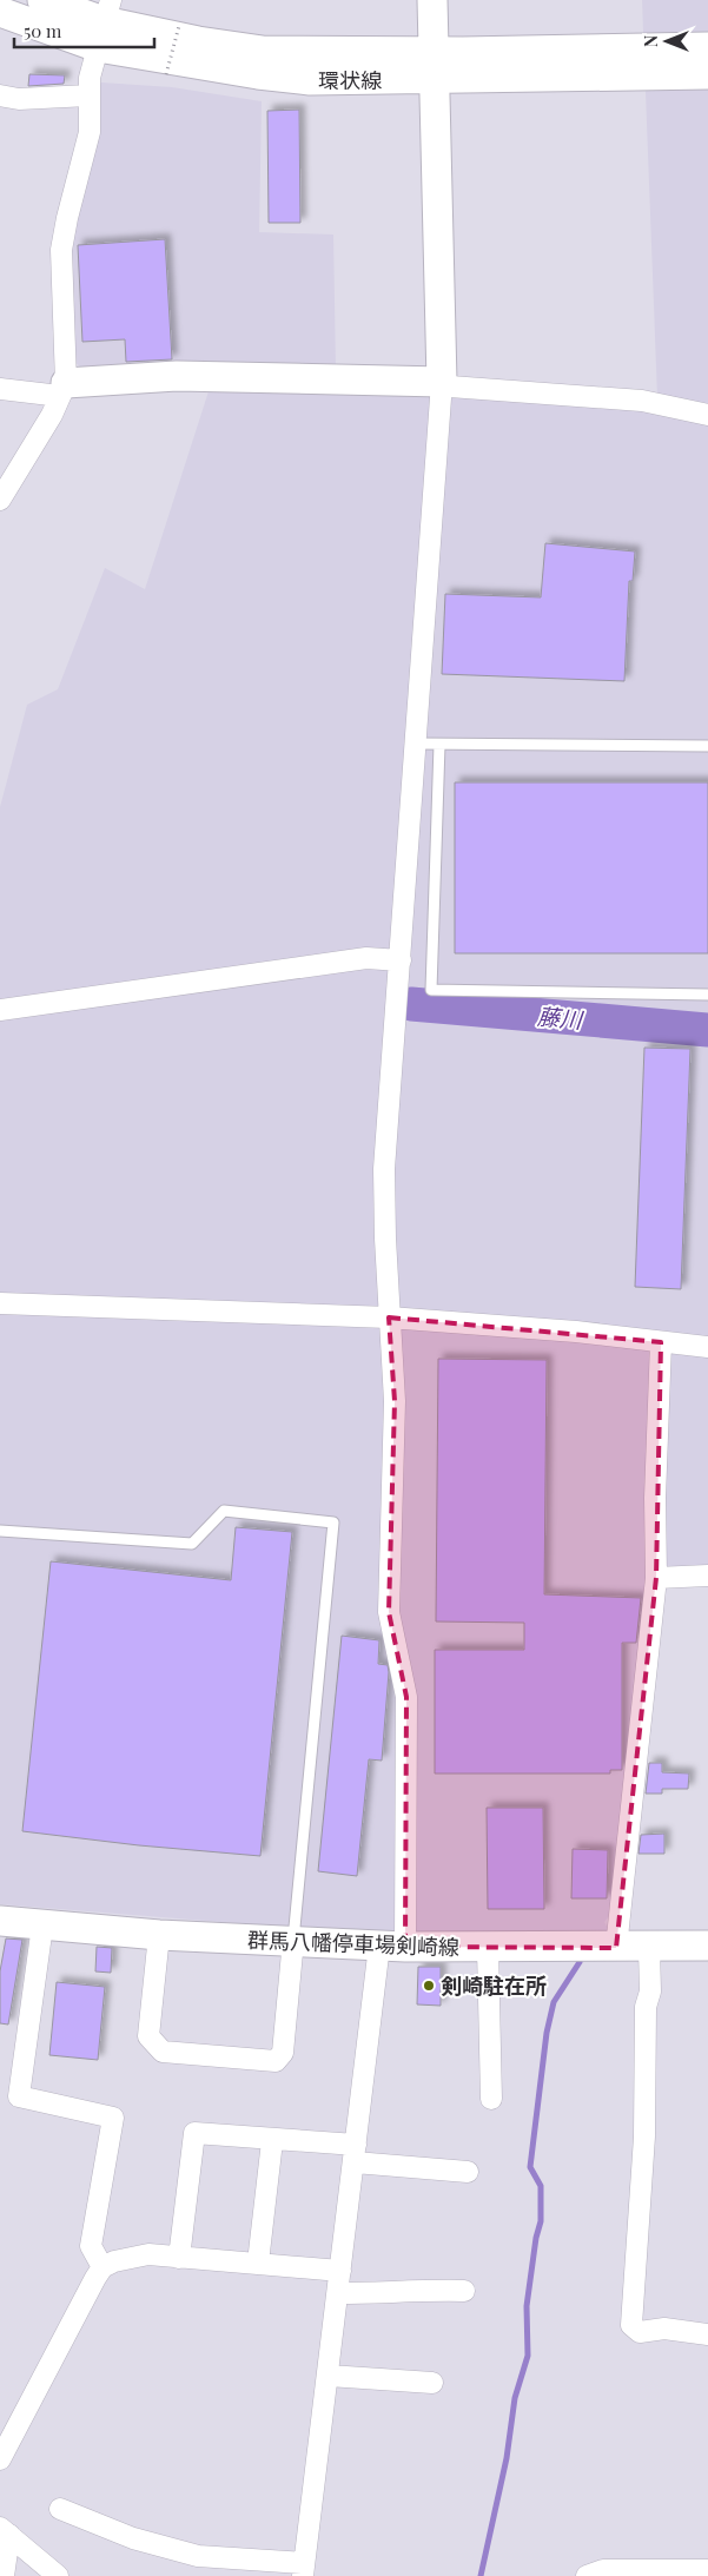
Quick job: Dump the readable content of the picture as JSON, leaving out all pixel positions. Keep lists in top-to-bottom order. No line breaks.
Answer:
{"streets":{"street":["環状線","群馬八幡停車場剣崎線"]},"water":["藤川"],"places":["剣崎駐在所"],"scale_bar":"50 m","north":"left"}
